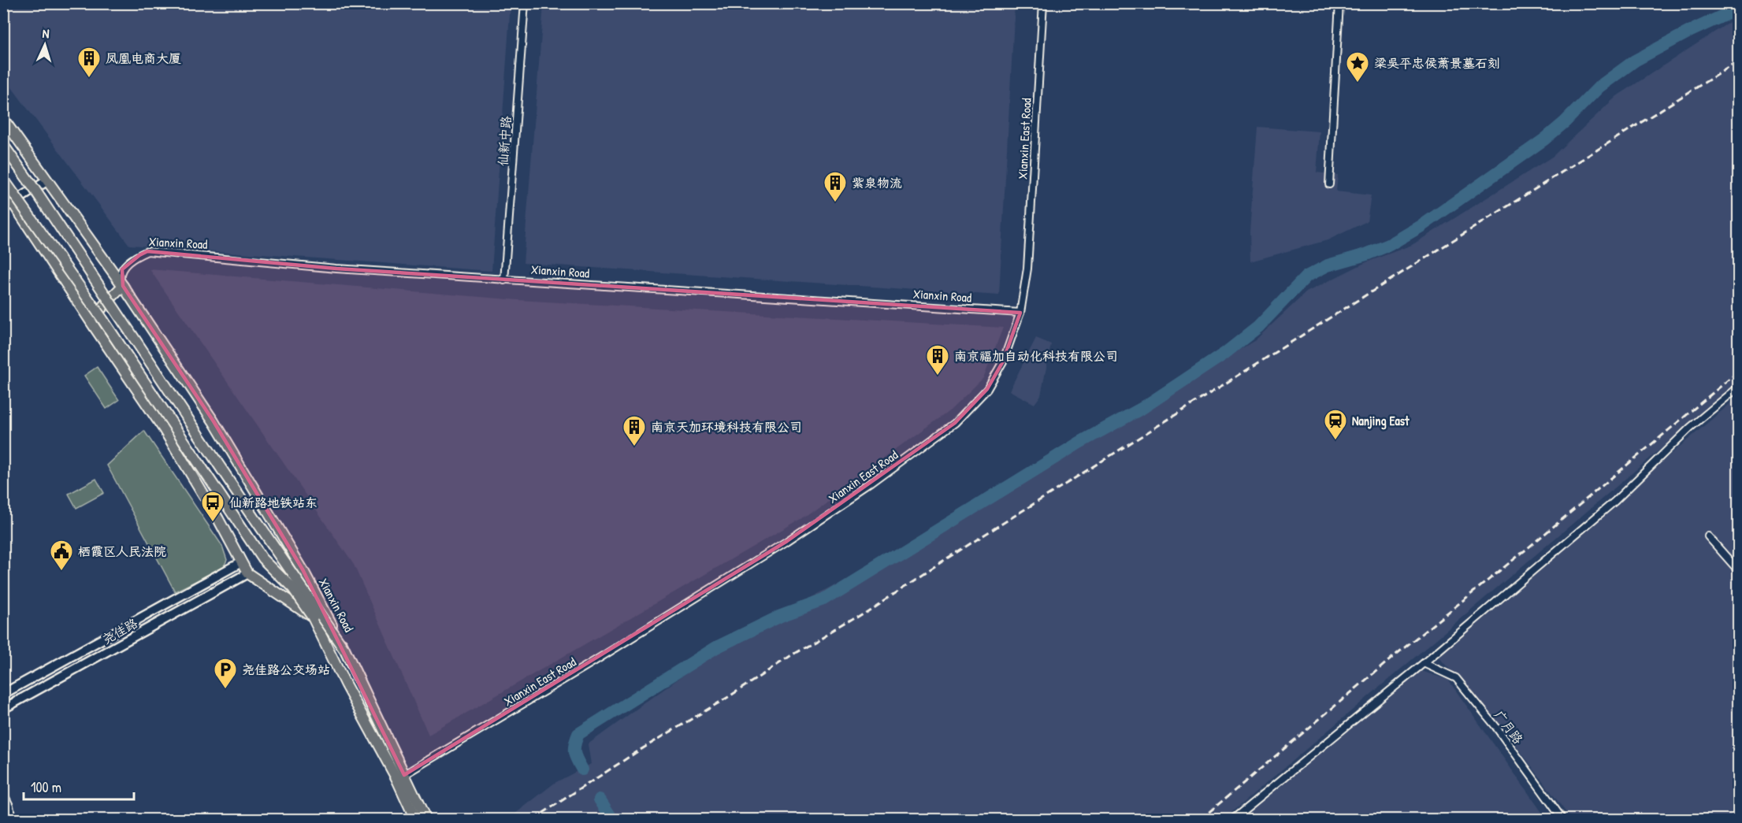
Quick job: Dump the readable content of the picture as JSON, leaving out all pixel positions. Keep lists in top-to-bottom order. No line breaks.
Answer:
{"streets":{"main road":["Xianxin Road","尧佳路"],"street":["Xianxin East Road","仙新中路","广月路"]},"crossings":[["Xianxin East Road","Xianxin Road"],["仙新中路","Xianxin Road"],["Xianxin Road","尧佳路"]],"places":{"building":["凤凰电商大厦","紫泉物流","南京福加自动化科技有限公司","南京天加环境科技有限公司"],"place":["梁吴平忠侯萧景墓石刻"],"station":["Nanjing East"],"bus stop":["仙新路地铁站东"],"public building":["栖霞区人民法院"],"parking":["尧佳路公交场站"]},"scale_bar":"100 m","north":"top"}
